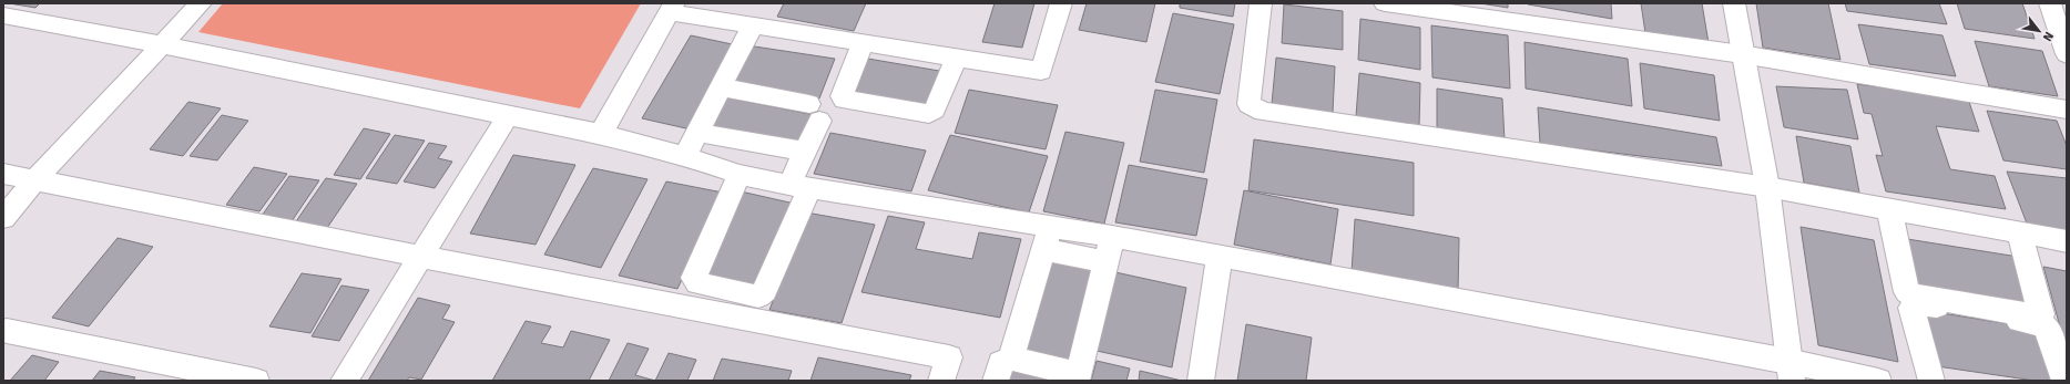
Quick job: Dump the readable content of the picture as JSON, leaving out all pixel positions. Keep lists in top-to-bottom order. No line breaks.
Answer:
{"north":"bottom right"}
